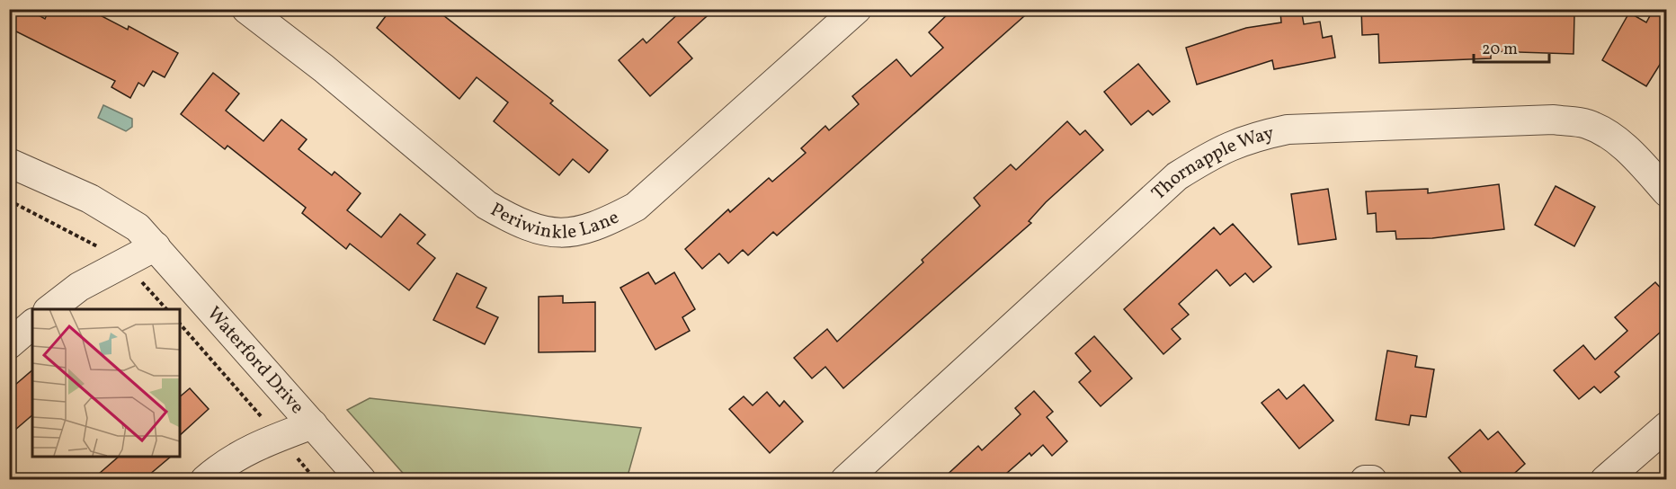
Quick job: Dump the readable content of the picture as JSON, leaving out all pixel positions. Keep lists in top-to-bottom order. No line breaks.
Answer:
{"streets":{"street":["Thornapple Way","Periwinkle Lane","Waterford Drive"]},"scale_bar":"20 m"}
